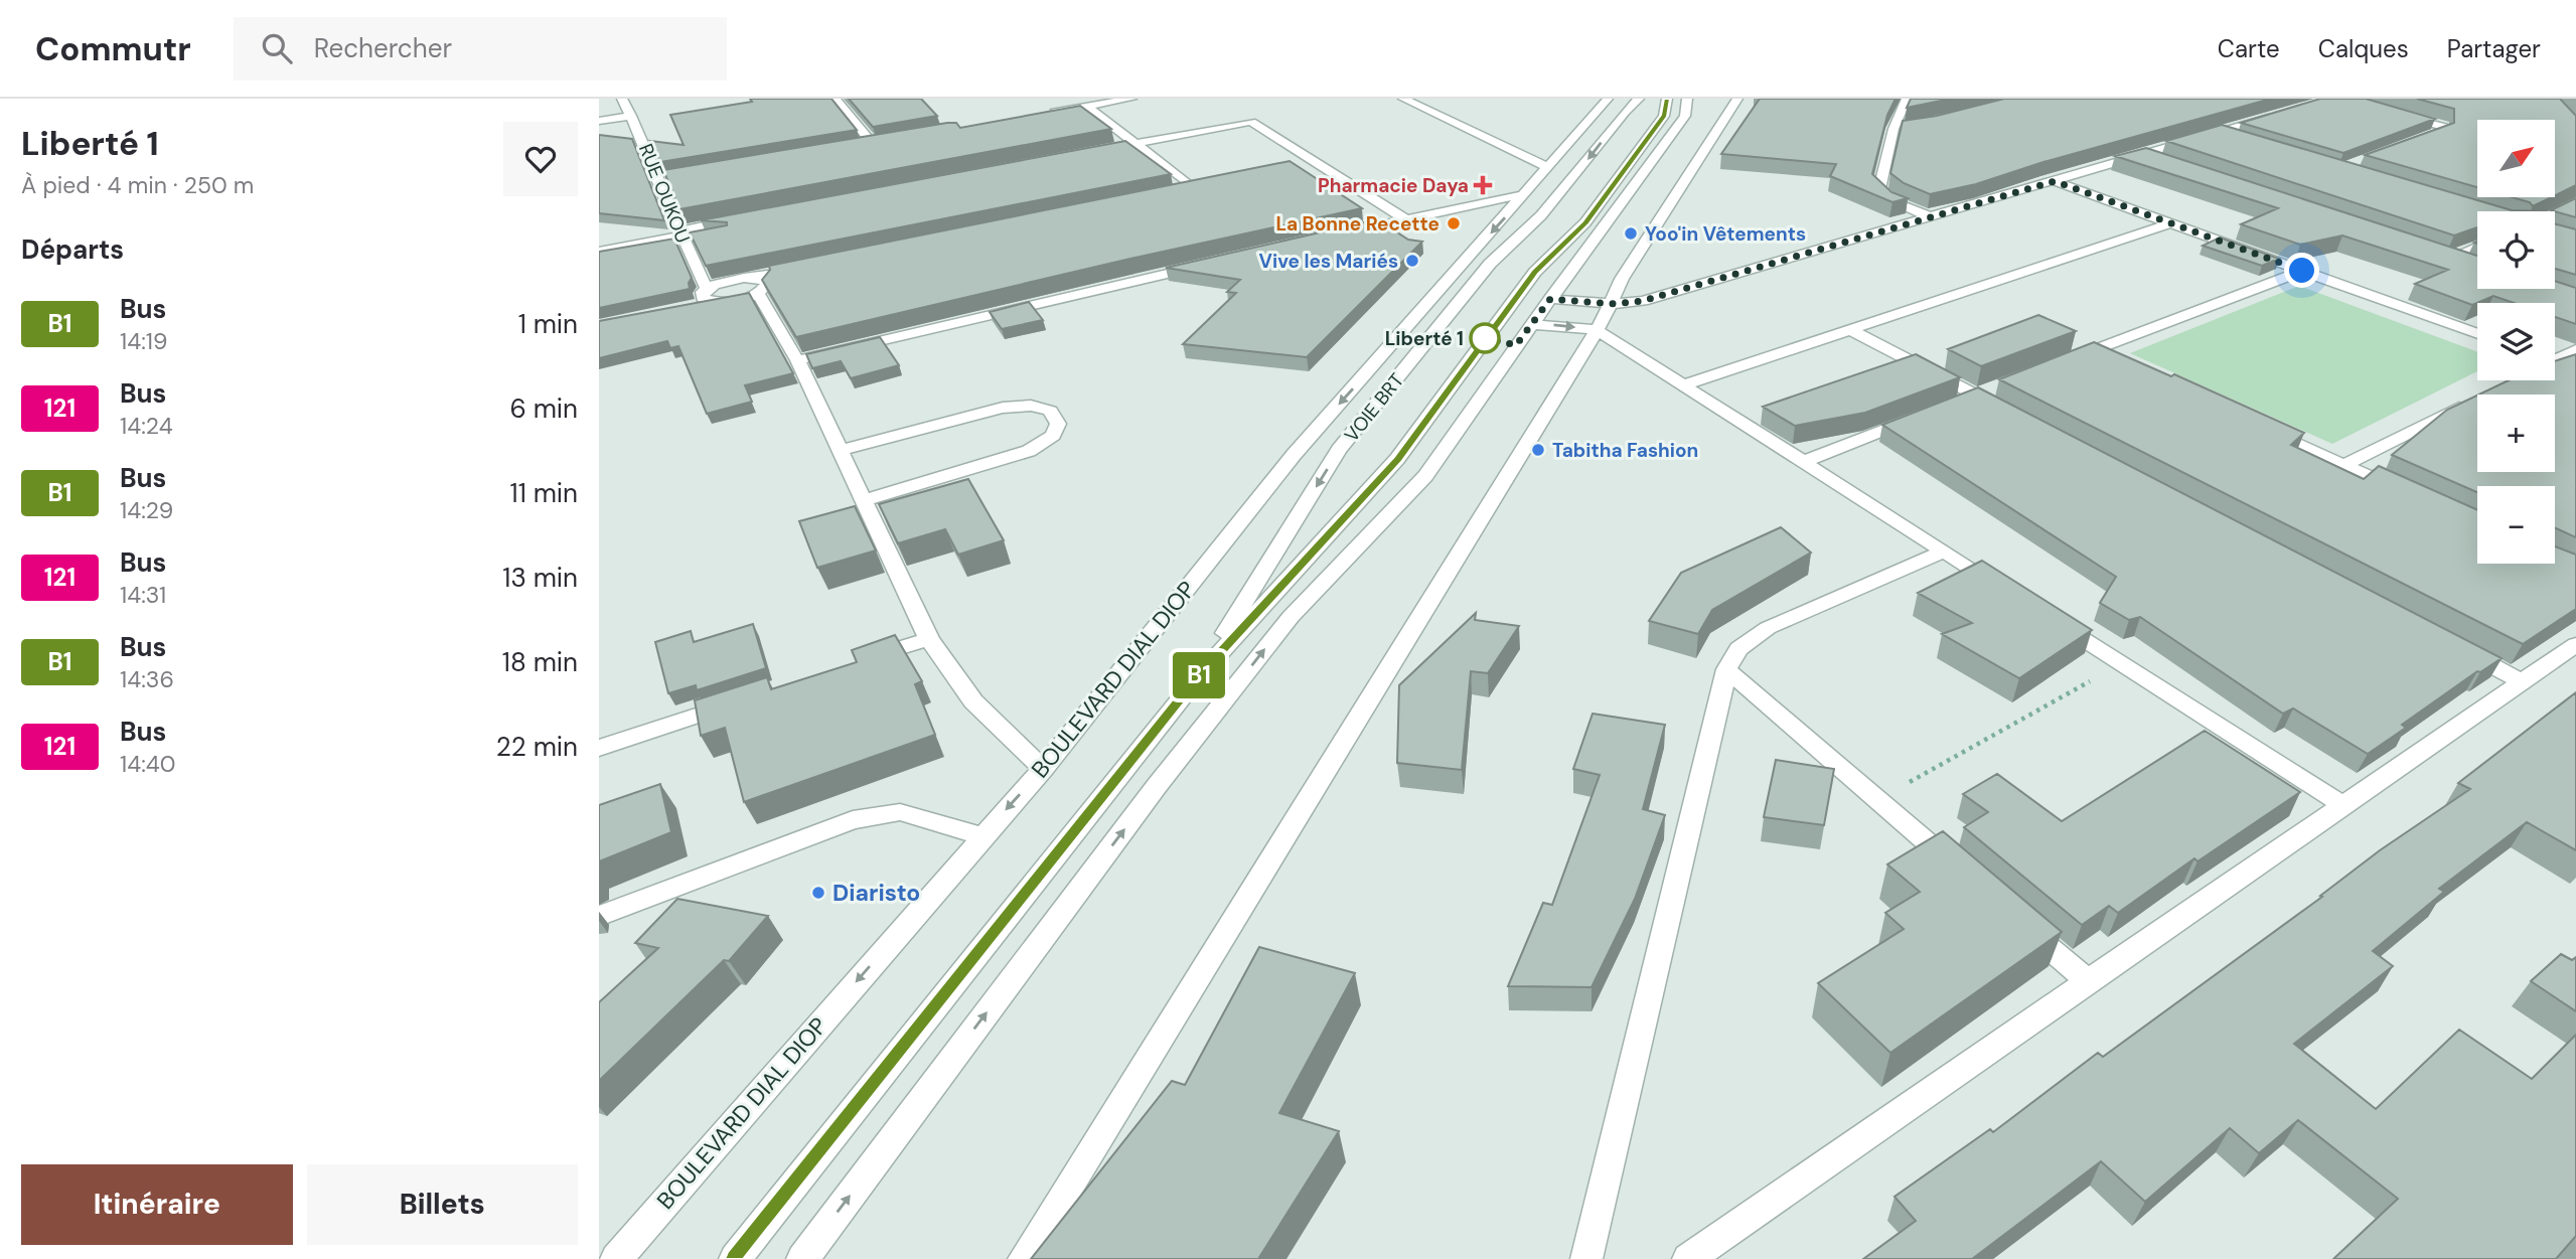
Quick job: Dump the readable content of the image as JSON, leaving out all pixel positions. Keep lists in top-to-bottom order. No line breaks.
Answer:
{"streets":{"street":["RUE OUKOU","VOIE BRT","BOULEVARD DIAL DIOP"]},"places":{"health":["Pharmacie Daya"],"other":["La Bonne Recette","Yoo'in Vêtements","Vive les Mariés","Liberté 1","Tabitha Fashion","Diaristo"]},"lines":["bus line B1"],"north":"top right","page":{"header":"Commutr","search":"Rechercher","nav":["Carte","Calques","Partager"],"heading":[["Liberté 1","À pied · 4 min · 250 m"],"Départs"],"on_map":"B1","map_buttons":["+","−"],"list":[{"mark":"B1","name":"Bus","note":"14:19","value":"1 min"},{"mark":"121","name":"Bus","note":"14:24","value":"6 min"},{"mark":"B1","name":"Bus","note":"14:29","value":"11 min"},{"mark":"121","name":"Bus","note":"14:31","value":"13 min"},{"mark":"B1","name":"Bus","note":"14:36","value":"18 min"},{"mark":"121","name":"Bus","note":"14:40","value":"22 min"}],"buttons":["Itinéraire","Billets"]}}
